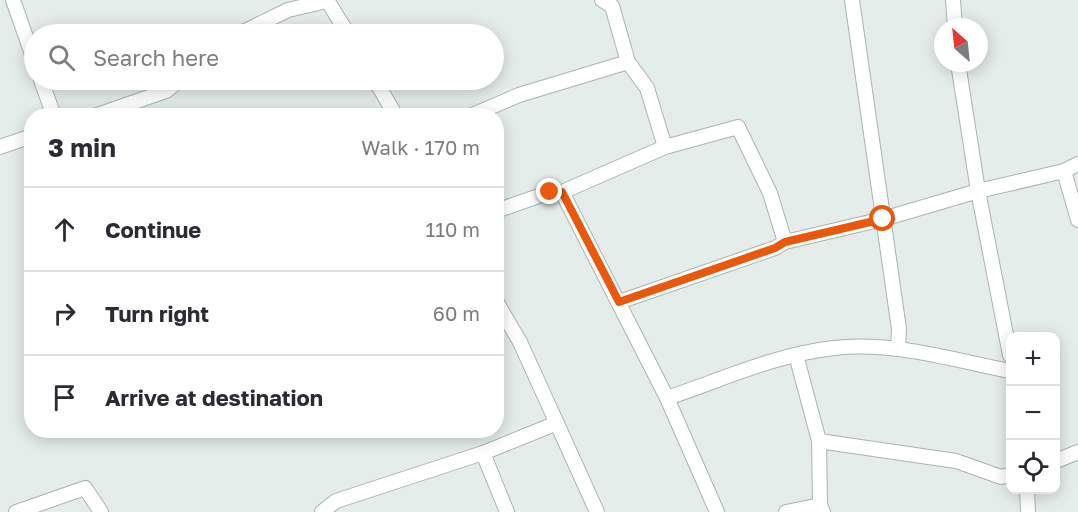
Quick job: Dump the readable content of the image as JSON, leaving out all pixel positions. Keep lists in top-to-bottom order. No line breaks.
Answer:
{"north":"top left","page":{"search":"Search here","heading":["3 min","Walk · 170 m"],"list":[["Continue","110 m"],["Turn right","60 m"],"Arrive at destination"],"map_buttons":["+","−"]}}
